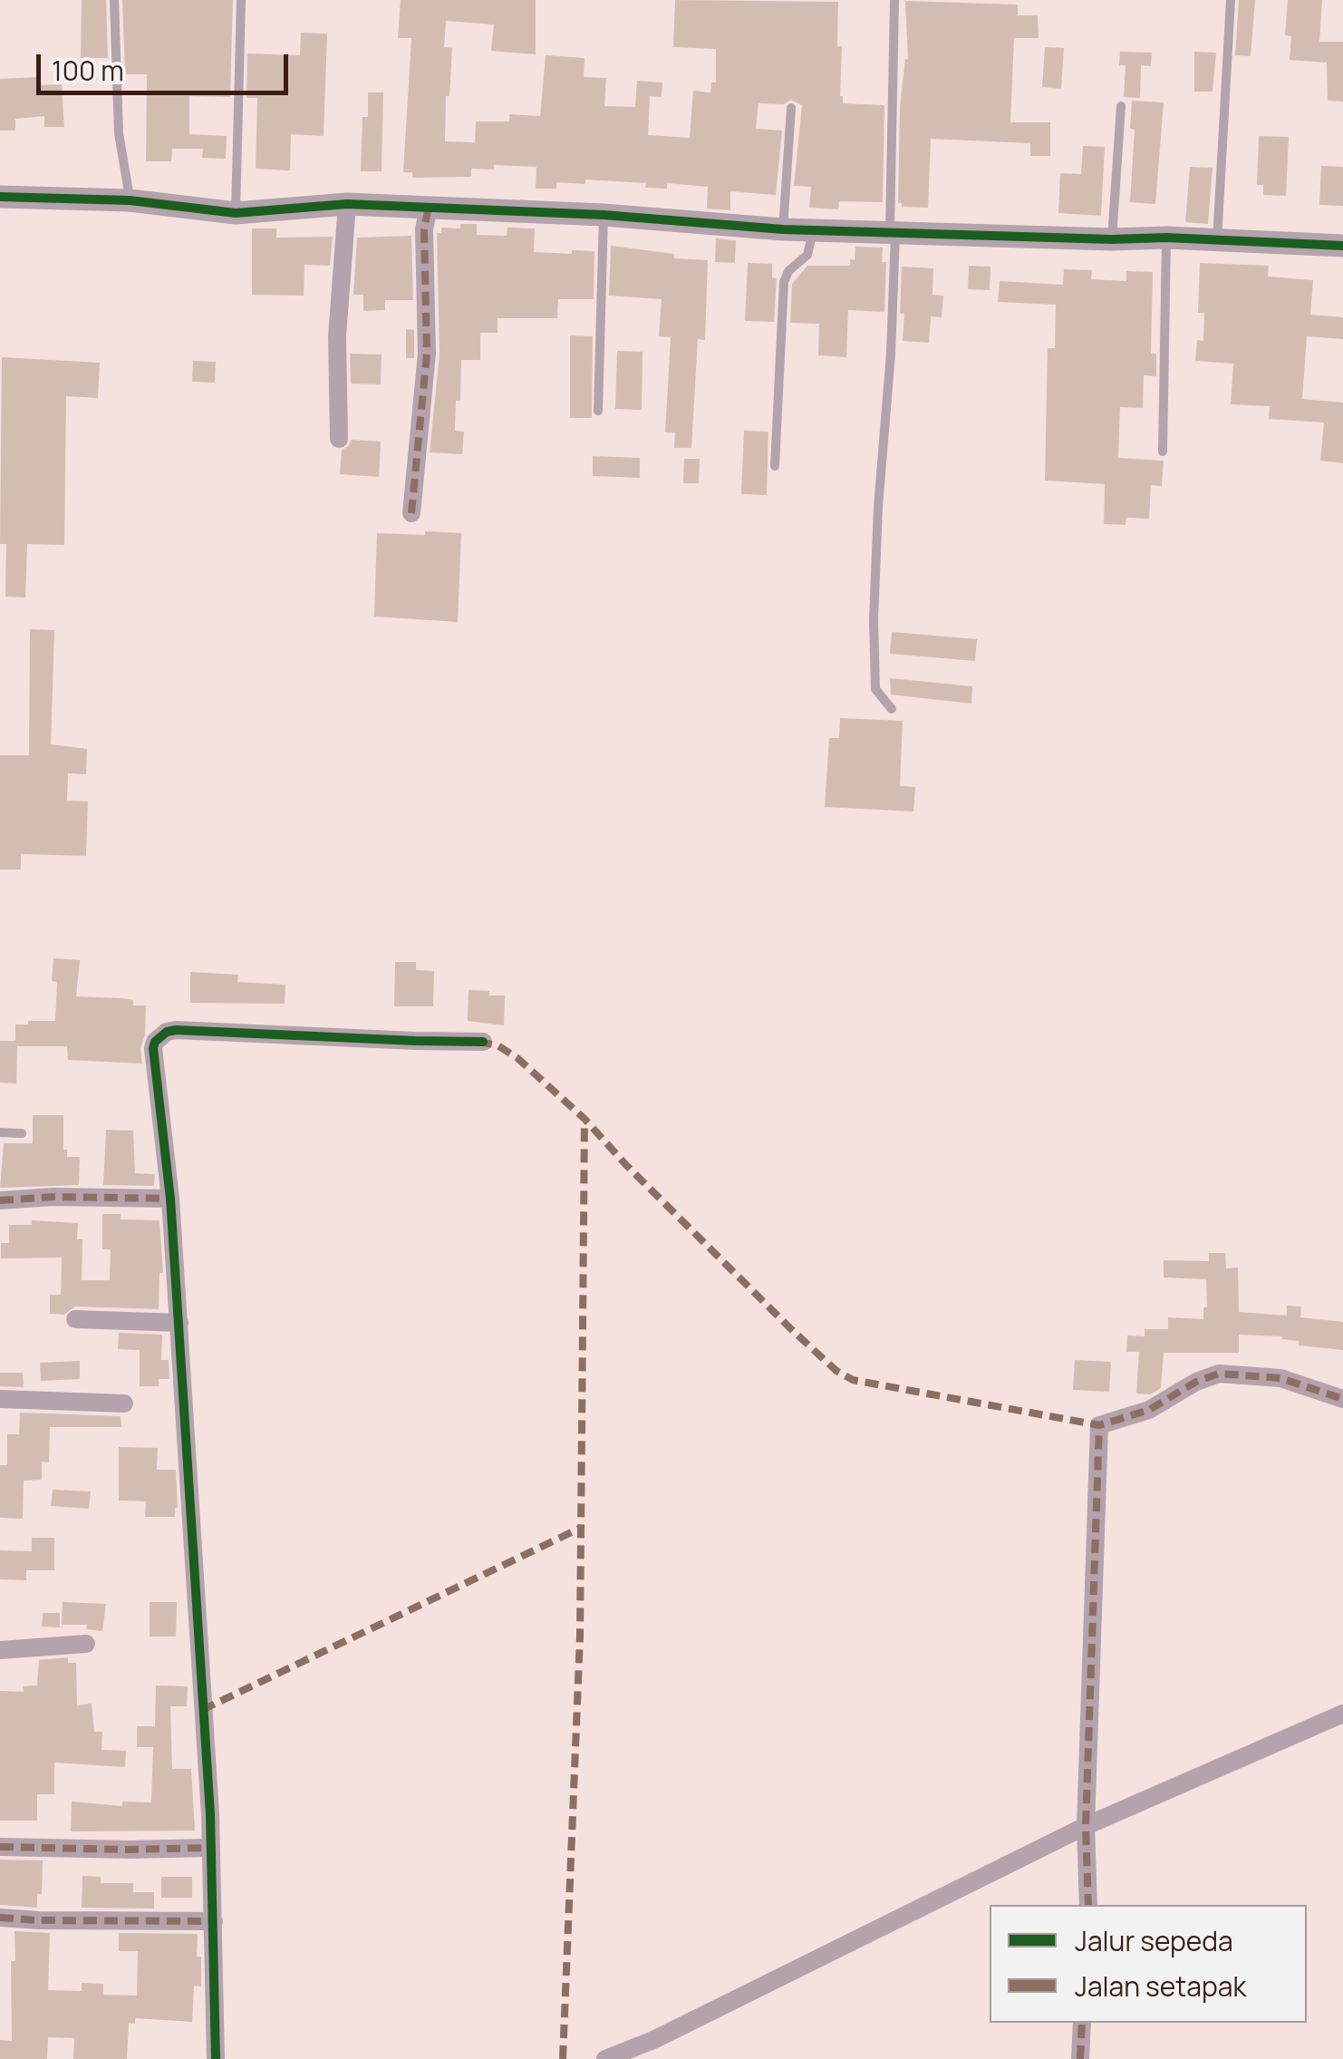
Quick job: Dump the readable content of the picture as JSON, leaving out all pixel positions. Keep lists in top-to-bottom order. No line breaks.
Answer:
{"legend":["Jalur sepeda","Jalan setapak"],"scale_bar":"100 m"}
